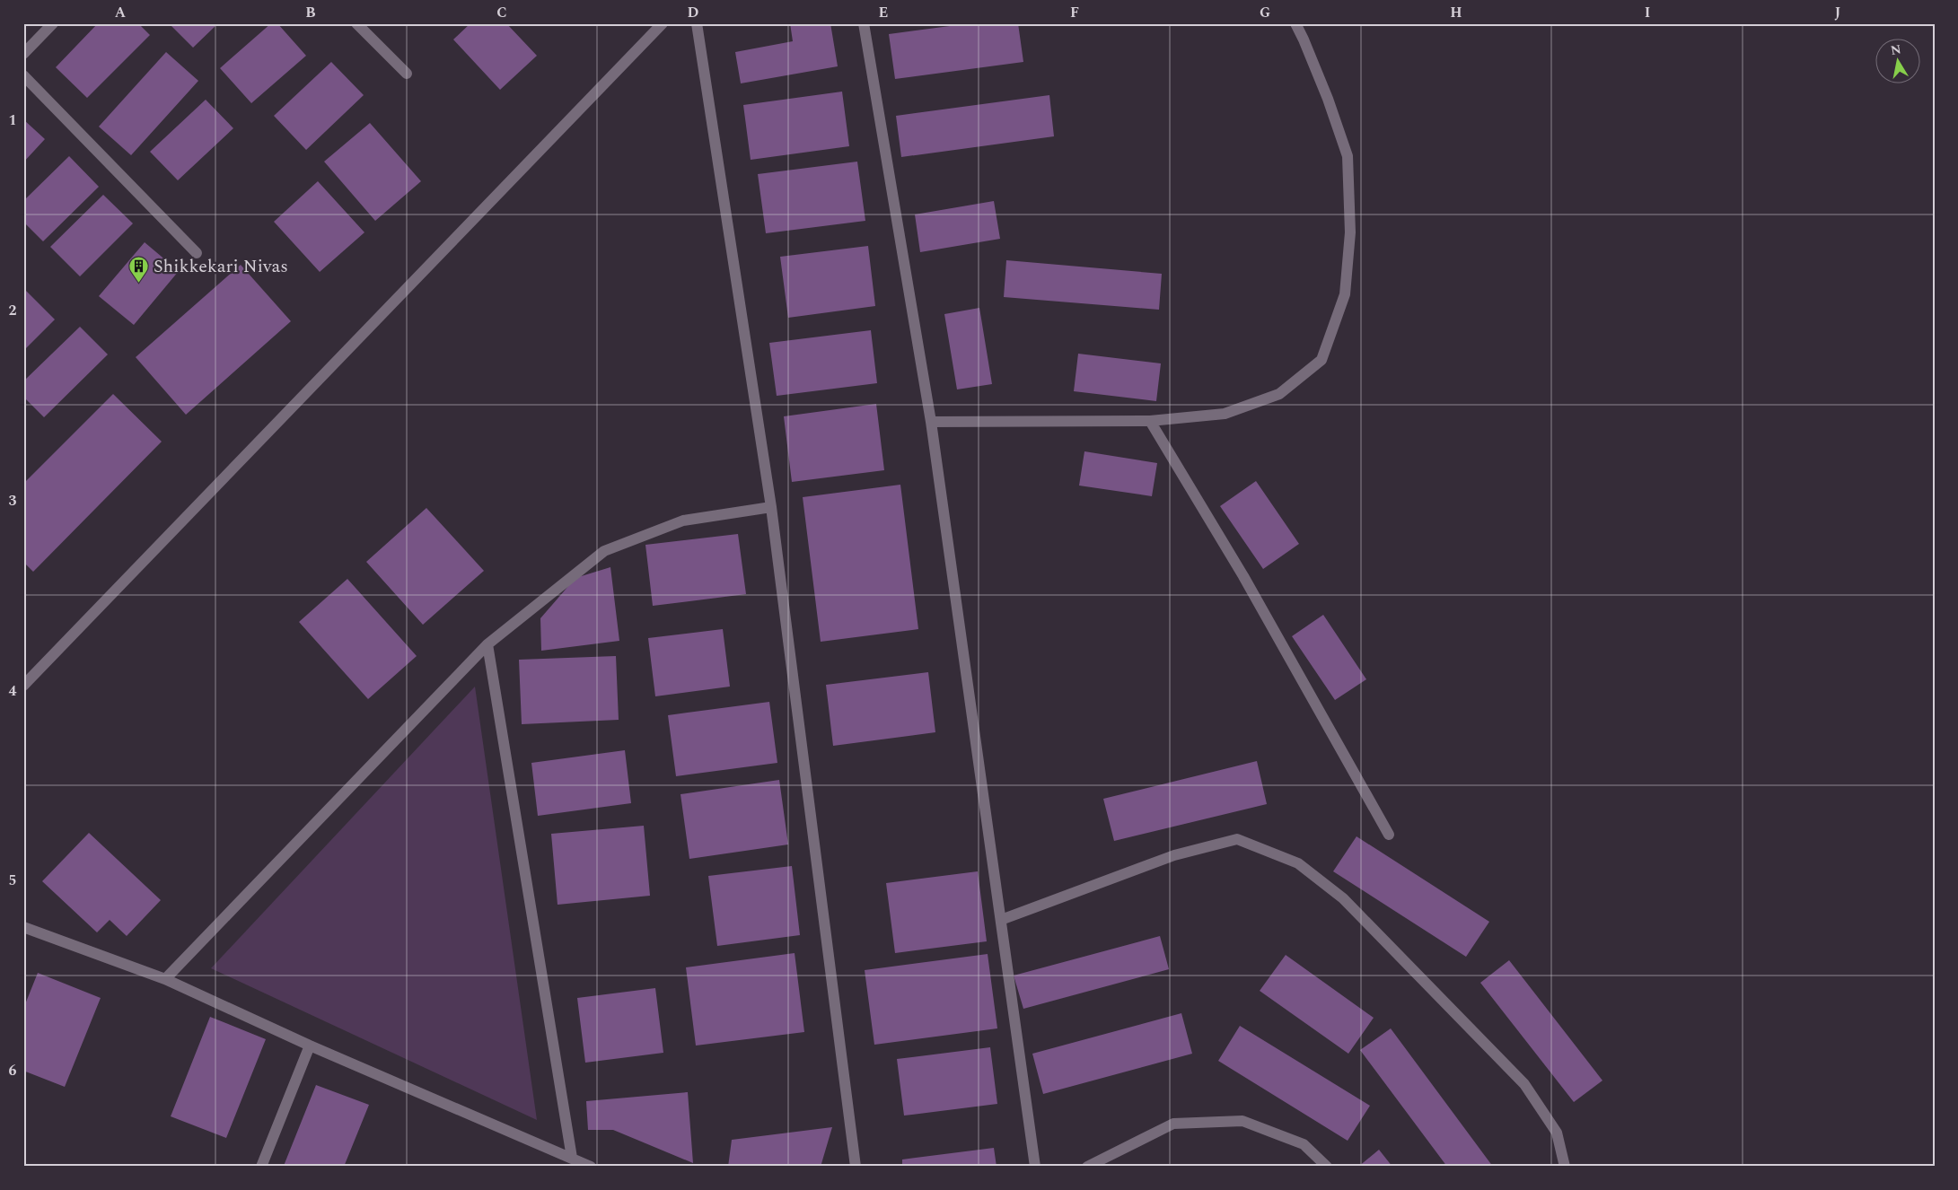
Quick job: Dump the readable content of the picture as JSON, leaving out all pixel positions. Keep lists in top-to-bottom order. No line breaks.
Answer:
{"places":{"building":["Shikkekari Nivas"]},"north":"top","grid":{"columns":["A","B","C","D","E","F","G","H","I","J"],"rows":["1","2","3","4","5","6"]}}
